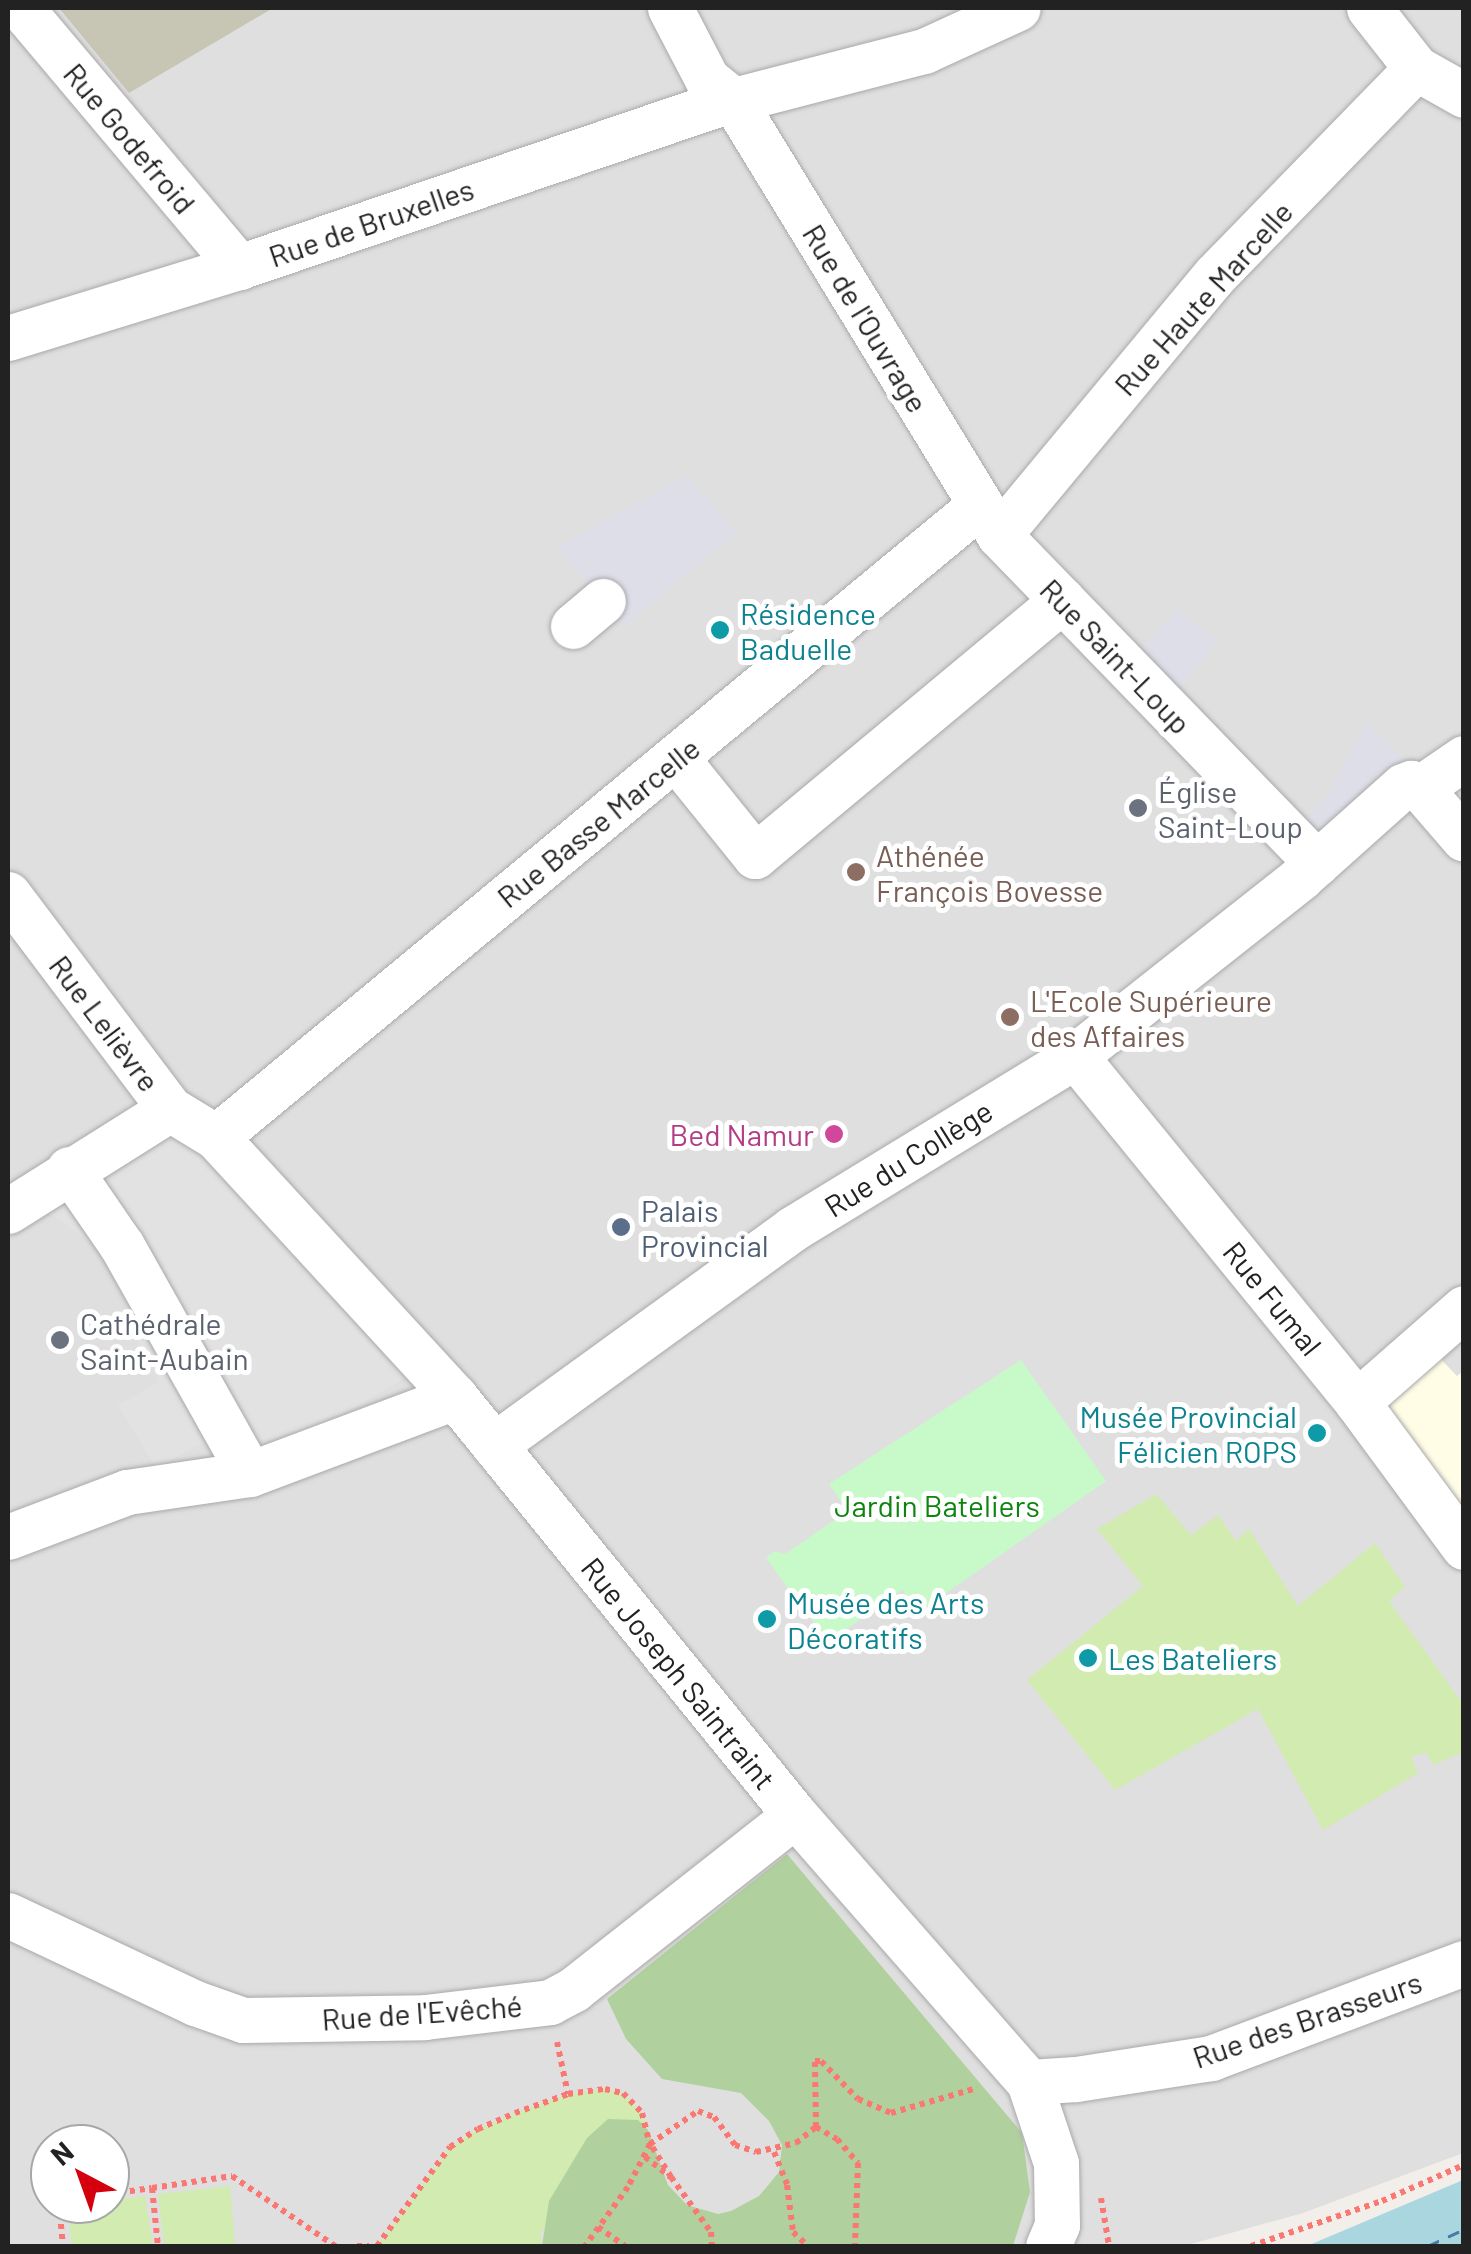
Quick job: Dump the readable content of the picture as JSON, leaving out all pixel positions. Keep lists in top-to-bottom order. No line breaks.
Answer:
{"streets":{"street":["Rue Godefroid","Rue de Bruxelles","Rue Haute Marcelle","Rue de l'Ouvrage","Rue Saint-Loup","Rue Basse Marcelle","Rue Lelièvre","Rue du Collège","Rue Fumal","Rue Joseph Saintraint","Rue de l'Evêché","Rue des Brasseurs"]},"crossings":[["Rue Godefroid","Rue de Bruxelles"],["Rue de Bruxelles","Rue de l'Ouvrage"],["Rue Haute Marcelle","Rue de l'Ouvrage"],["Rue Haute Marcelle","Rue Saint-Loup"],["Rue Haute Marcelle","Rue Basse Marcelle"],["Rue de l'Ouvrage","Rue Saint-Loup"],["Rue de l'Ouvrage","Rue Basse Marcelle"],["Rue Saint-Loup","Rue Basse Marcelle"],["Rue Saint-Loup","Rue du Collège"],["Rue Basse Marcelle","Rue Lelièvre"],["Rue Basse Marcelle","Rue Joseph Saintraint"],["Rue Lelièvre","Rue Joseph Saintraint"],["Rue du Collège","Rue Fumal"],["Rue du Collège","Rue Joseph Saintraint"],["Rue Joseph Saintraint","Rue de l'Evêché"],["Rue Joseph Saintraint","Rue des Brasseurs"]],"parks":["Jardin Bateliers"],"places":["Résidence Baduelle","Église Saint-Loup","Athénée François Bovesse","L'Ecole Supérieure des Affaires","Bed Namur","Palais Provincial","Cathédrale Saint-Aubain","Musée Provincial Félicien ROPS","Musée des Arts Décoratifs","Les Bateliers"],"north":"top left"}
